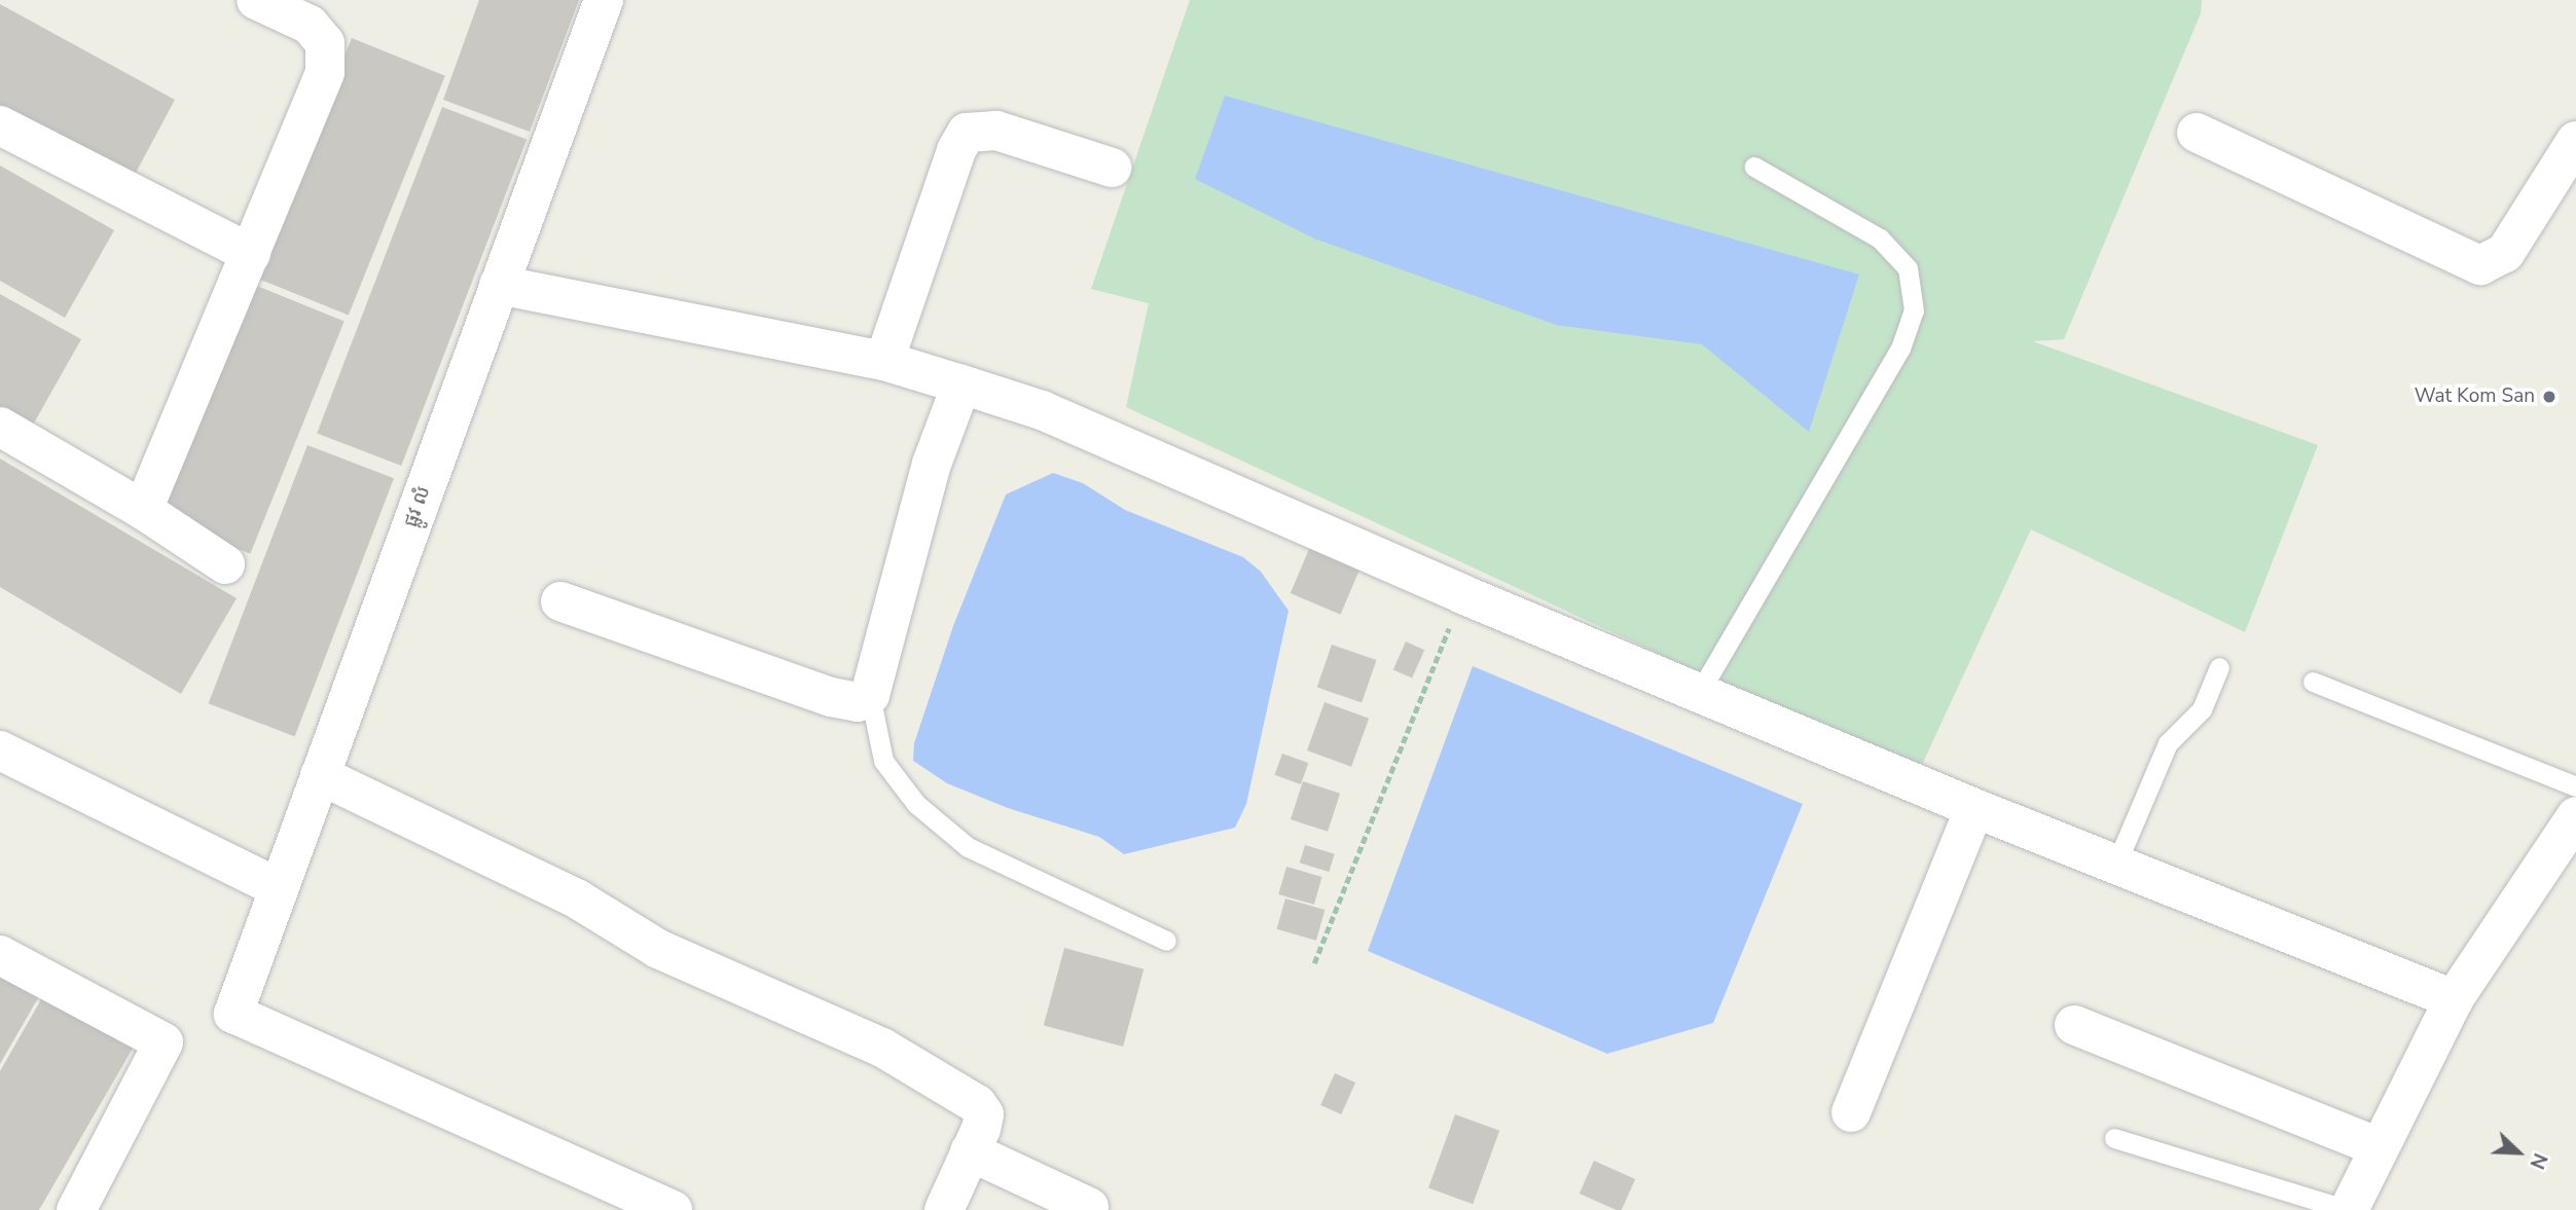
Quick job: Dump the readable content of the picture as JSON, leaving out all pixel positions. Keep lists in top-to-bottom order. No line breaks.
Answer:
{"streets":{"street":["ផ្លូវ លំ"]},"places":["Wat Kom San"],"north":"bottom right"}
